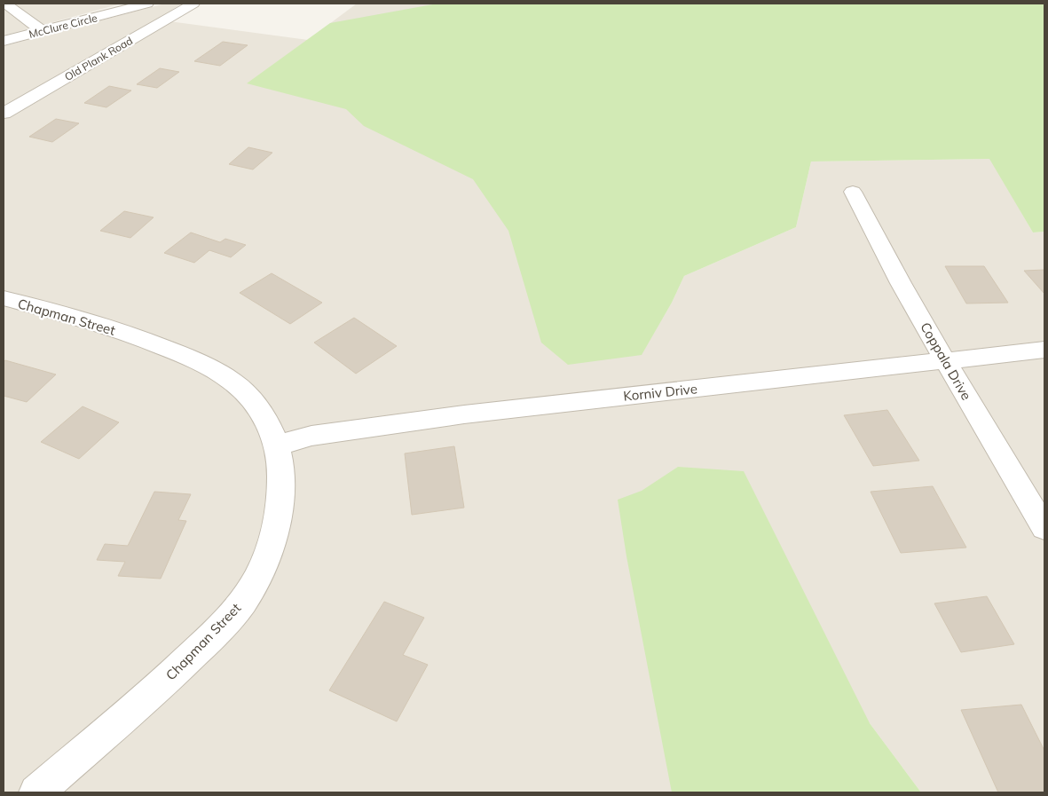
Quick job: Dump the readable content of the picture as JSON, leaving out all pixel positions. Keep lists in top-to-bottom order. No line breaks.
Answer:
{"streets":{"street":["McClure Circle","Old Plank Road","Chapman Street","Coppala Drive","Korniv Drive"]},"crossings":[["Chapman Street","Korniv Drive"],["Coppala Drive","Korniv Drive"]]}
